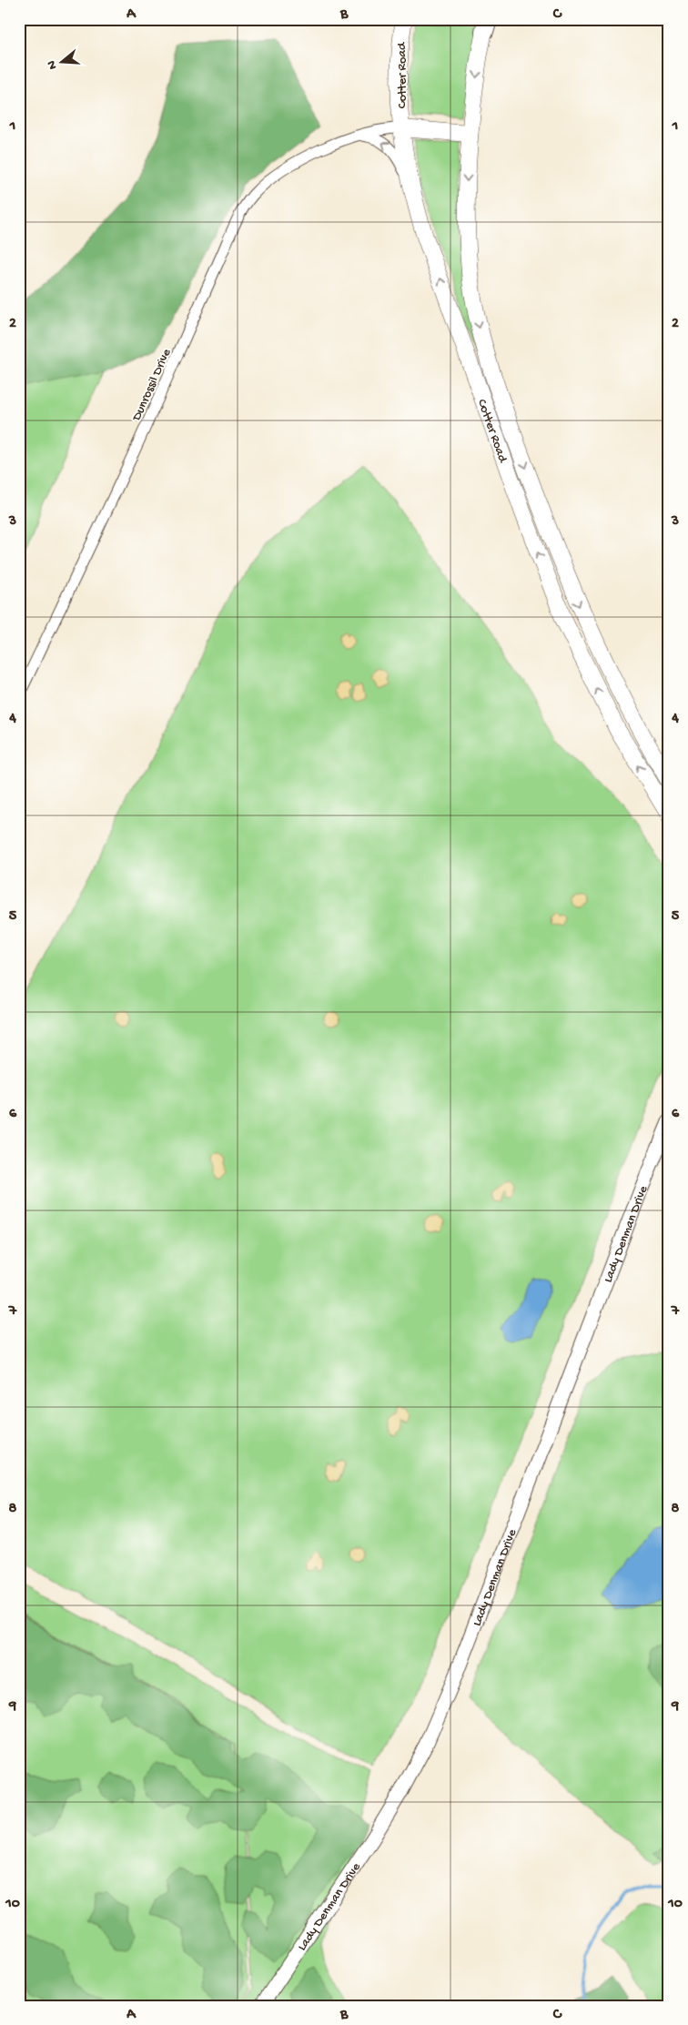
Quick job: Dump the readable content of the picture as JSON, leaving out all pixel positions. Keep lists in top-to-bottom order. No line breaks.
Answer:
{"streets":{"main road":["Cotter Road"],"street":["Dunrossil Drive","Lady Denman Drive"]},"crossings":[["Cotter Road","Dunrossil Drive"]],"north":"left","grid":{"columns":["A","B","C"],"rows":["1","2","3","4","5","6","7","8","9","10"]}}
